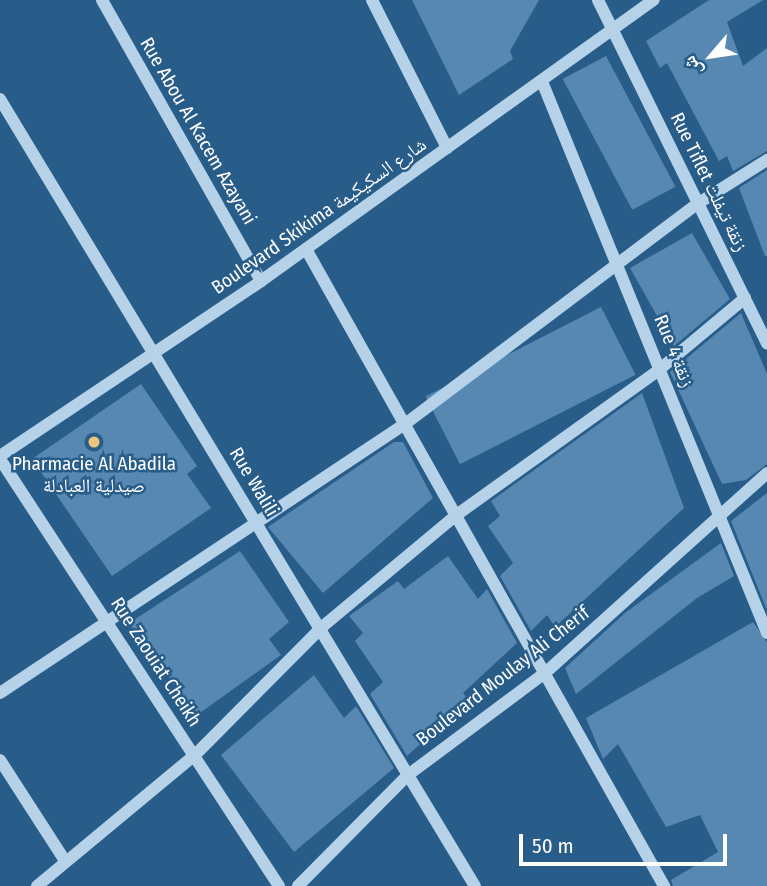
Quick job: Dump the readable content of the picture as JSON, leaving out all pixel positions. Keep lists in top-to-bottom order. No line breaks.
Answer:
{"streets":{"street":["Rue Abou Al Kacem Azayani","Rue Tiflet زنقة تيفلت","Boulevard Skikima شارع السكيكيمة","Rue 4 زنقة","Rue Walili","Rue Zaouiat Cheikh","Boulevard Moulay Ali Cherif"]},"crossings":[["Rue Abou Al Kacem Azayani","Boulevard Skikima شارع السكيكيمة"],["Rue Tiflet زنقة تيفلت","Boulevard Skikima شارع السكيكيمة"],["Boulevard Skikima شارع السكيكيمة","Rue 4 زنقة"],["Boulevard Skikima شارع السكيكيمة","Rue Walili"],["Boulevard Skikima شارع السكيكيمة","Rue Zaouiat Cheikh"],["Rue 4 زنقة","Boulevard Moulay Ali Cherif"],["Rue Walili","Boulevard Moulay Ali Cherif"]],"places":["Pharmacie Al Abadila صيدلية العبادلة"],"scale_bar":"50 m","north":"bottom left"}
